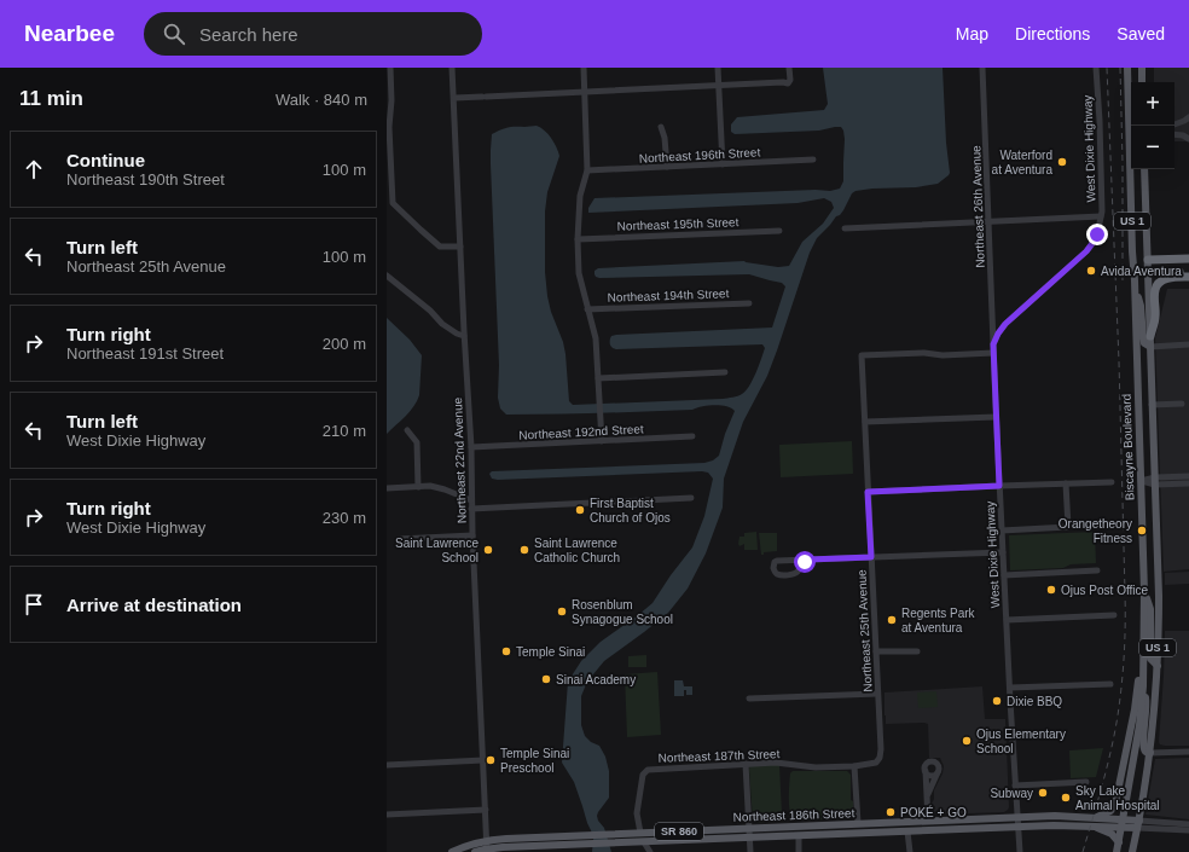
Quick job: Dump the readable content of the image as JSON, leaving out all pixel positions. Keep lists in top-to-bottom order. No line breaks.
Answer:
{"streets":{"main road":["US 1","Biscayne Boulevard","Northeast 186th Street","SR 860"],"street":["West Dixie Highway","Northeast 196th Street","Northeast 26th Avenue","Northeast 195th Street","Northeast 194th Street","Northeast 192nd Street","Northeast 22nd Avenue","Northeast 25th Avenue","Northeast 187th Street"]},"crossings":[["West Dixie Highway","Northeast 26th Avenue"],["West Dixie Highway","Northeast 25th Avenue"],["West Dixie Highway","Northeast 186th Street"],["US 1","Northeast 186th Street"],["Northeast 192nd Street","Northeast 22nd Avenue"],["Biscayne Boulevard","Northeast 186th Street"],["Northeast 22nd Avenue","Northeast 186th Street"],["Northeast 25th Avenue","Northeast 187th Street"],["Northeast 187th Street","Northeast 186th Street"]],"places":["Waterford at Aventura","Avida Aventura","First Baptist Church of Ojos","Orangetheory Fitness","Saint Lawrence School","Saint Lawrence Catholic Church","Ojus Post Office","Rosenblum Synagogue School","Regents Park at Aventura","Temple Sinai","Sinai Academy","Dixie BBQ","Ojus Elementary School","Temple Sinai Preschool","Subway","Sky Lake Animal Hospital","POKÉ + GO"],"page":{"header":"Nearbee","search":"Search here","nav":["Map","Directions","Saved"],"heading":["11 min","Walk · 840 m"],"map_buttons":["+","−"],"list":[["Continue","Northeast 190th Street","100 m"],["Turn left","Northeast 25th Avenue","100 m"],["Turn right","Northeast 191st Street","200 m"],["Turn left","West Dixie Highway","210 m"],["Turn right","West Dixie Highway","230 m"],"Arrive at destination"]}}
